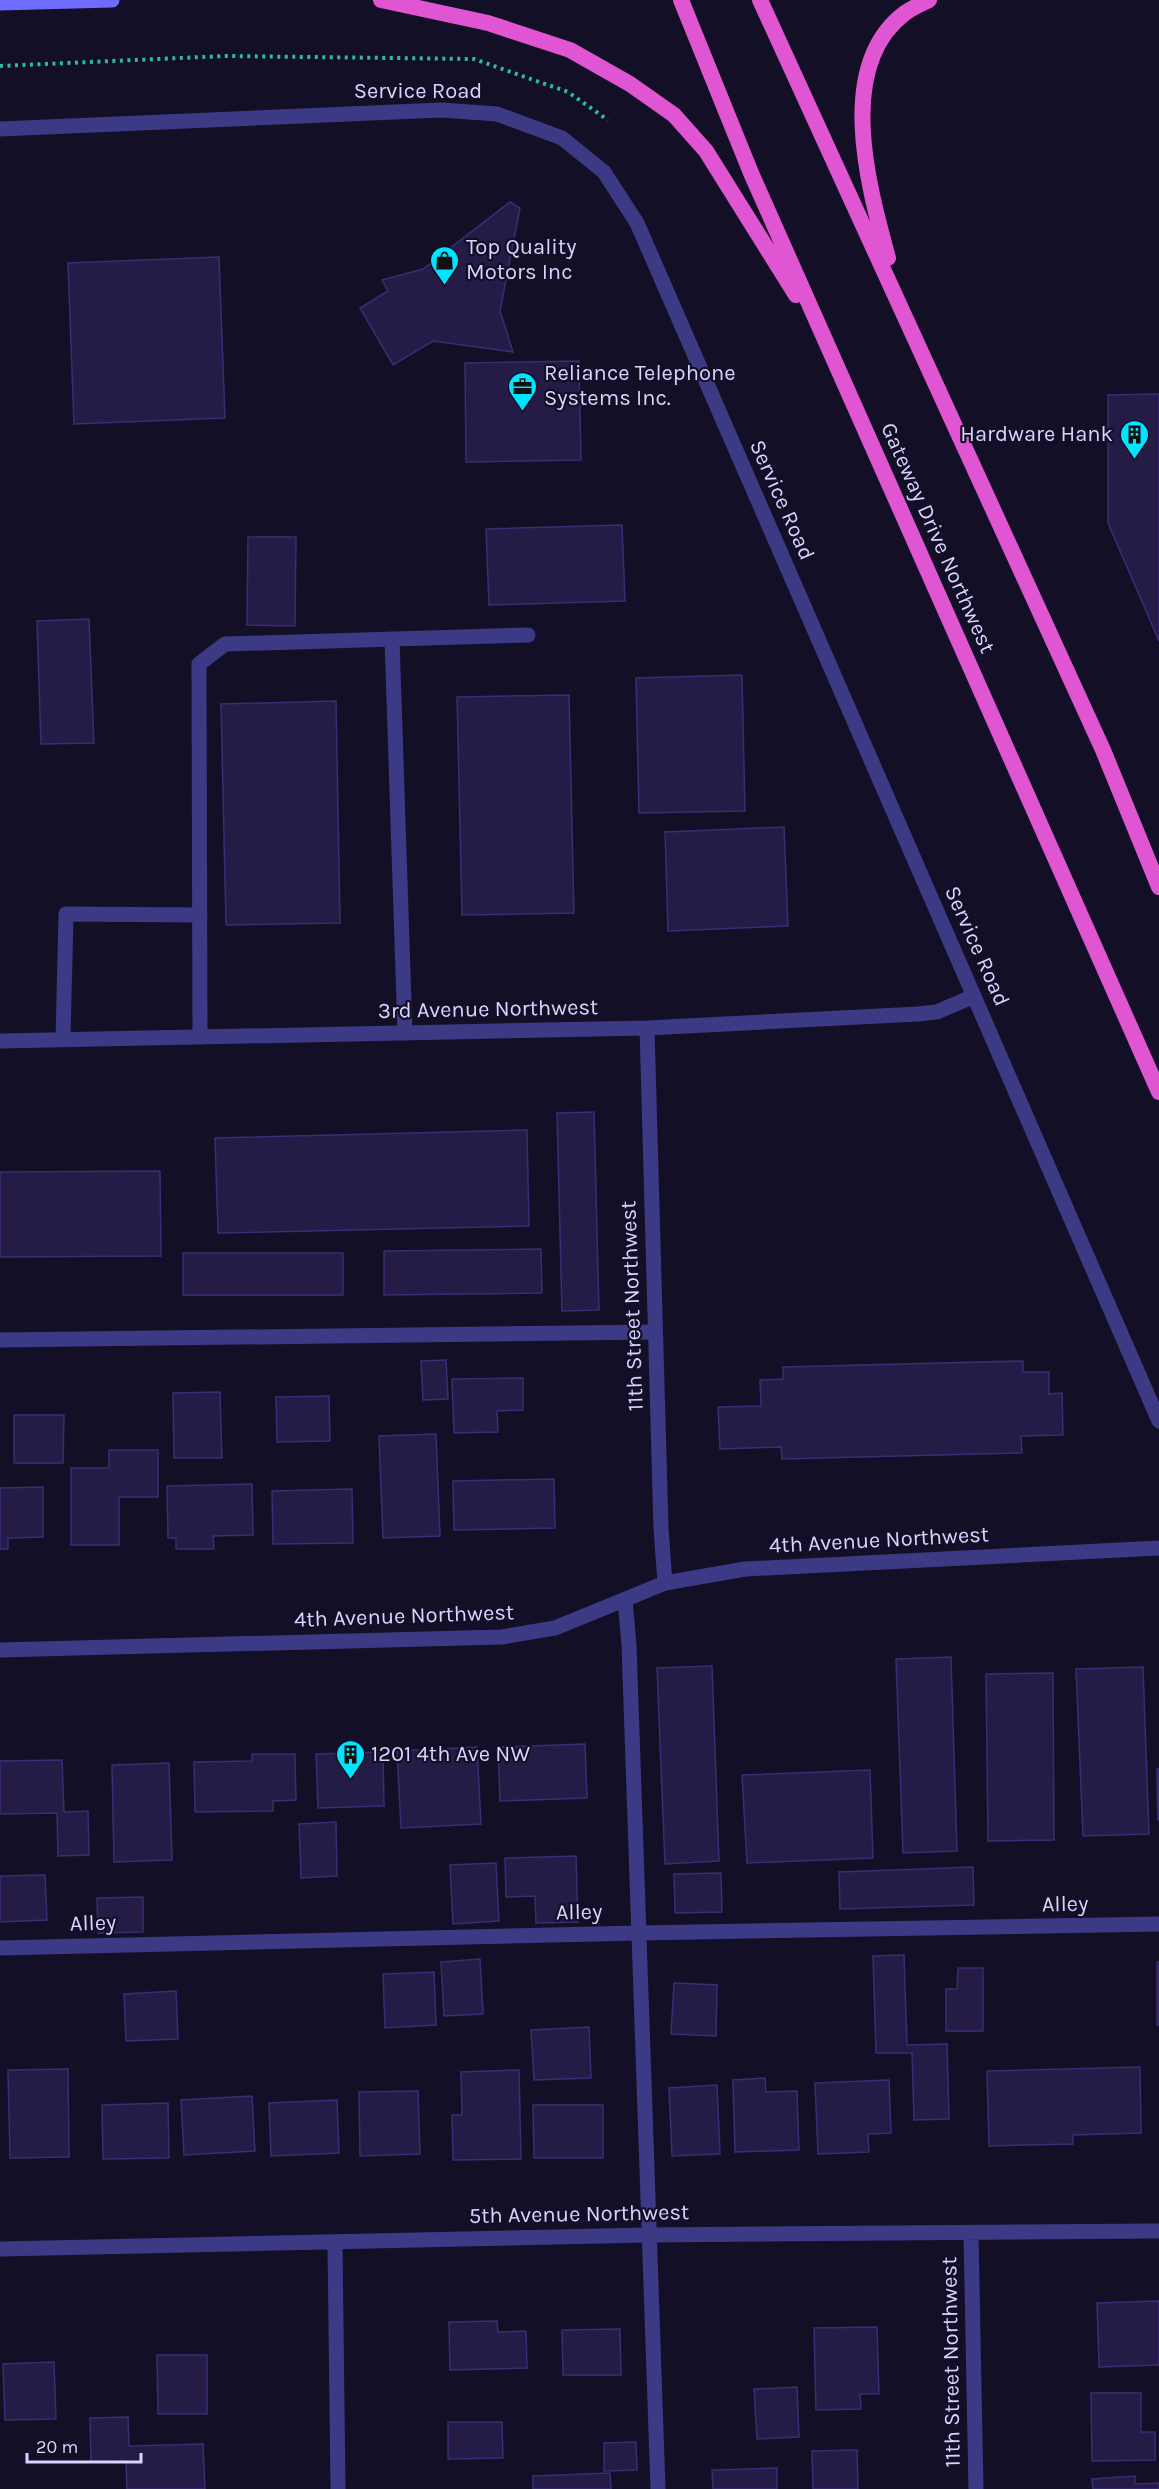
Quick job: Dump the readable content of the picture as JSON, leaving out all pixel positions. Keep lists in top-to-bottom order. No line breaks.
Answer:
{"streets":{"highway":["Gateway Drive Northwest"],"street":["Service Road","3rd Avenue Northwest","11th Street Northwest","4th Avenue Northwest","Alley","5th Avenue Northwest"]},"crossings":[["Service Road","3rd Avenue Northwest"],["3rd Avenue Northwest","11th Street Northwest"],["11th Street Northwest","4th Avenue Northwest"],["11th Street Northwest","5th Avenue Northwest"]],"places":{"shop":["Top Quality Motors Inc"],"office":["Reliance Telephone Systems Inc."],"building":["Hardware Hank","1201 4th Ave NW"]},"scale_bar":"20 m"}
